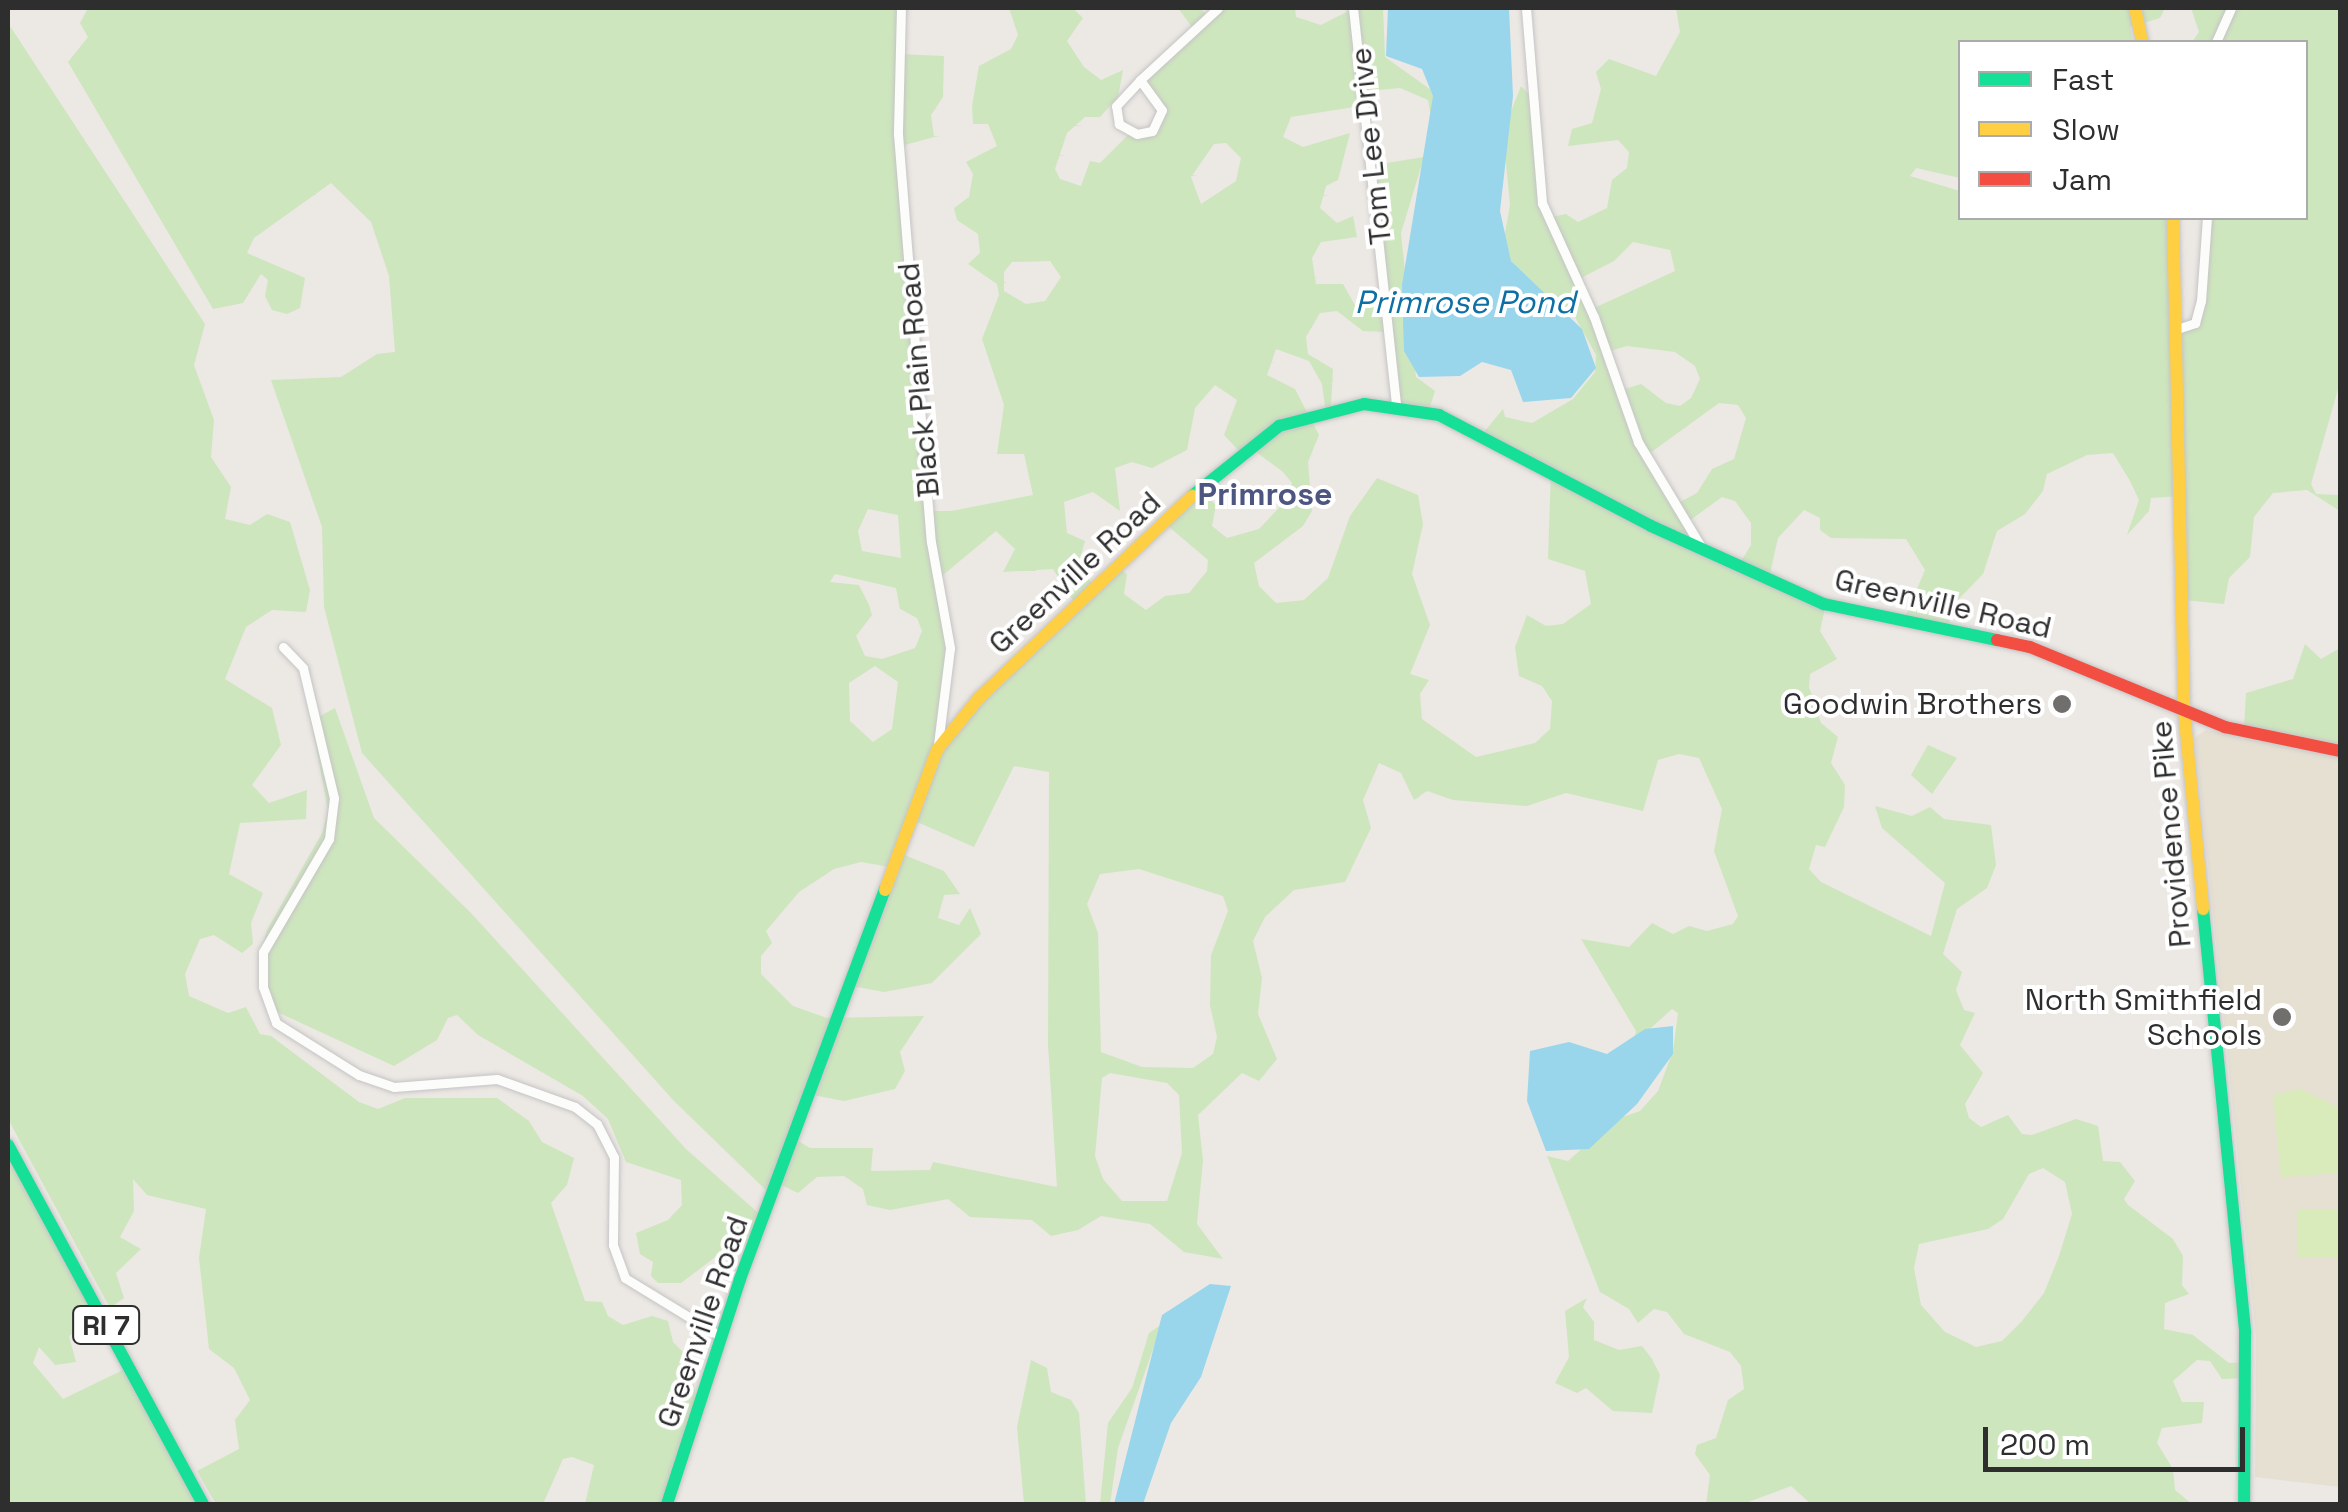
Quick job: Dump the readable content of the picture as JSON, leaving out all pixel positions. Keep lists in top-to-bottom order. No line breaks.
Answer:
{"streets":{"main road":["Greenville Road","Providence Pike","RI 7"],"street":["Tom Lee Drive","Black Plain Road"]},"crossings":[["Tom Lee Drive","Greenville Road"],["Black Plain Road","Greenville Road"],["Greenville Road","Providence Pike"]],"districts":["Primrose"],"water":["Primrose Pond"],"places":["Goodwin Brothers","North Smithfield Schools"],"legend":["Fast","Slow","Jam"],"scale_bar":"200 m"}
